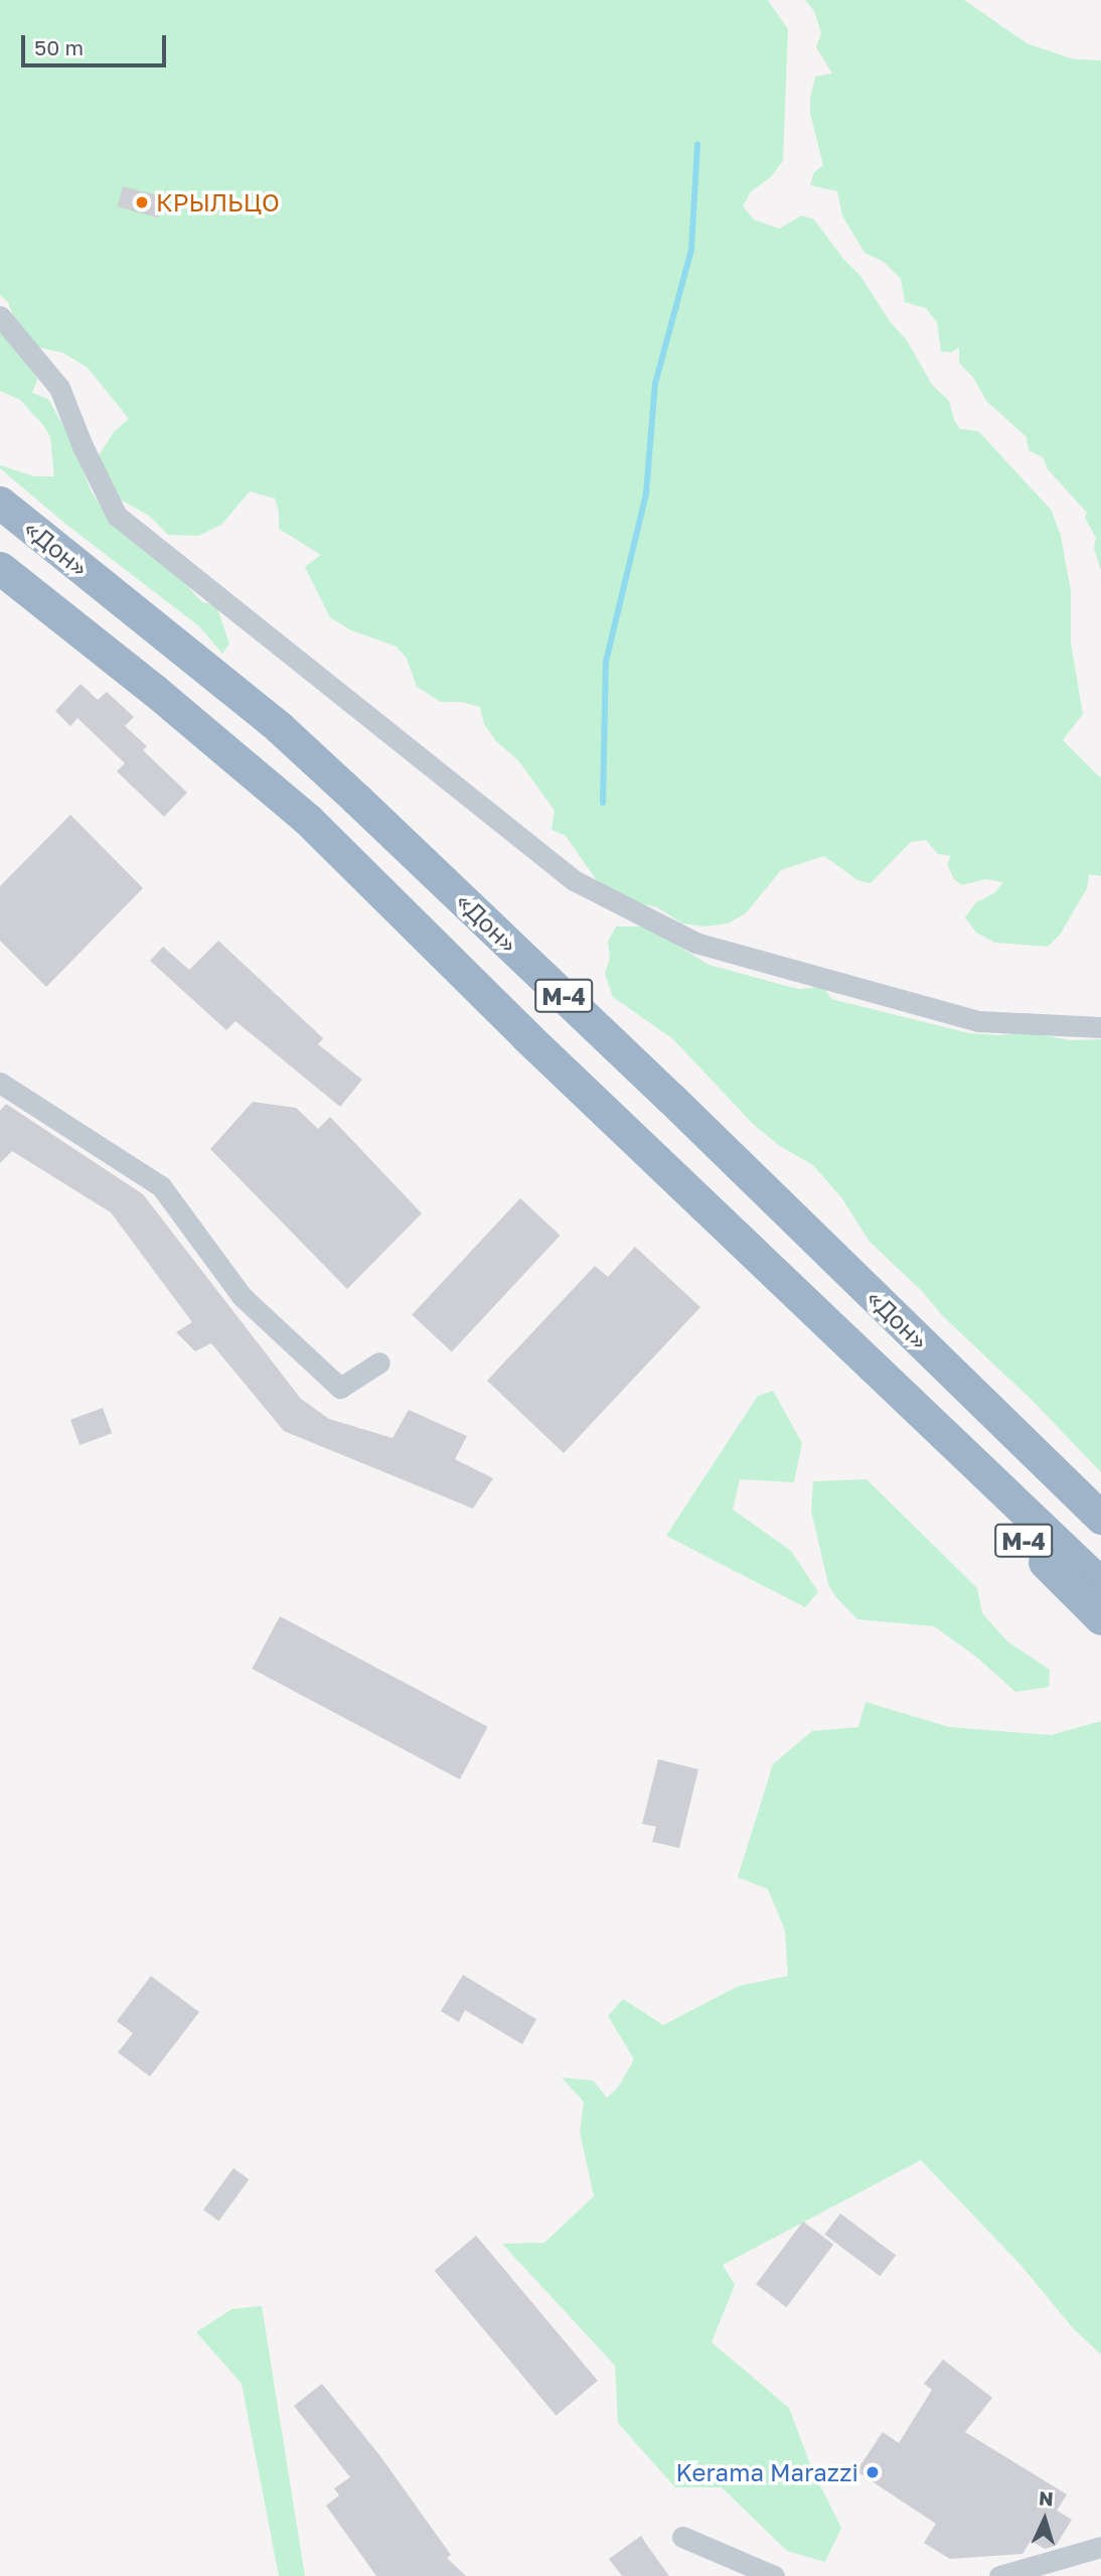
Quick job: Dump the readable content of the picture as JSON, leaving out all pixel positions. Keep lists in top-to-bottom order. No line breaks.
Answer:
{"streets":{"highway":["«Дон»","М-4"]},"places":["КРЫЛЬЦО","Kerama Marazzi"],"scale_bar":"50 m","north":"top"}
